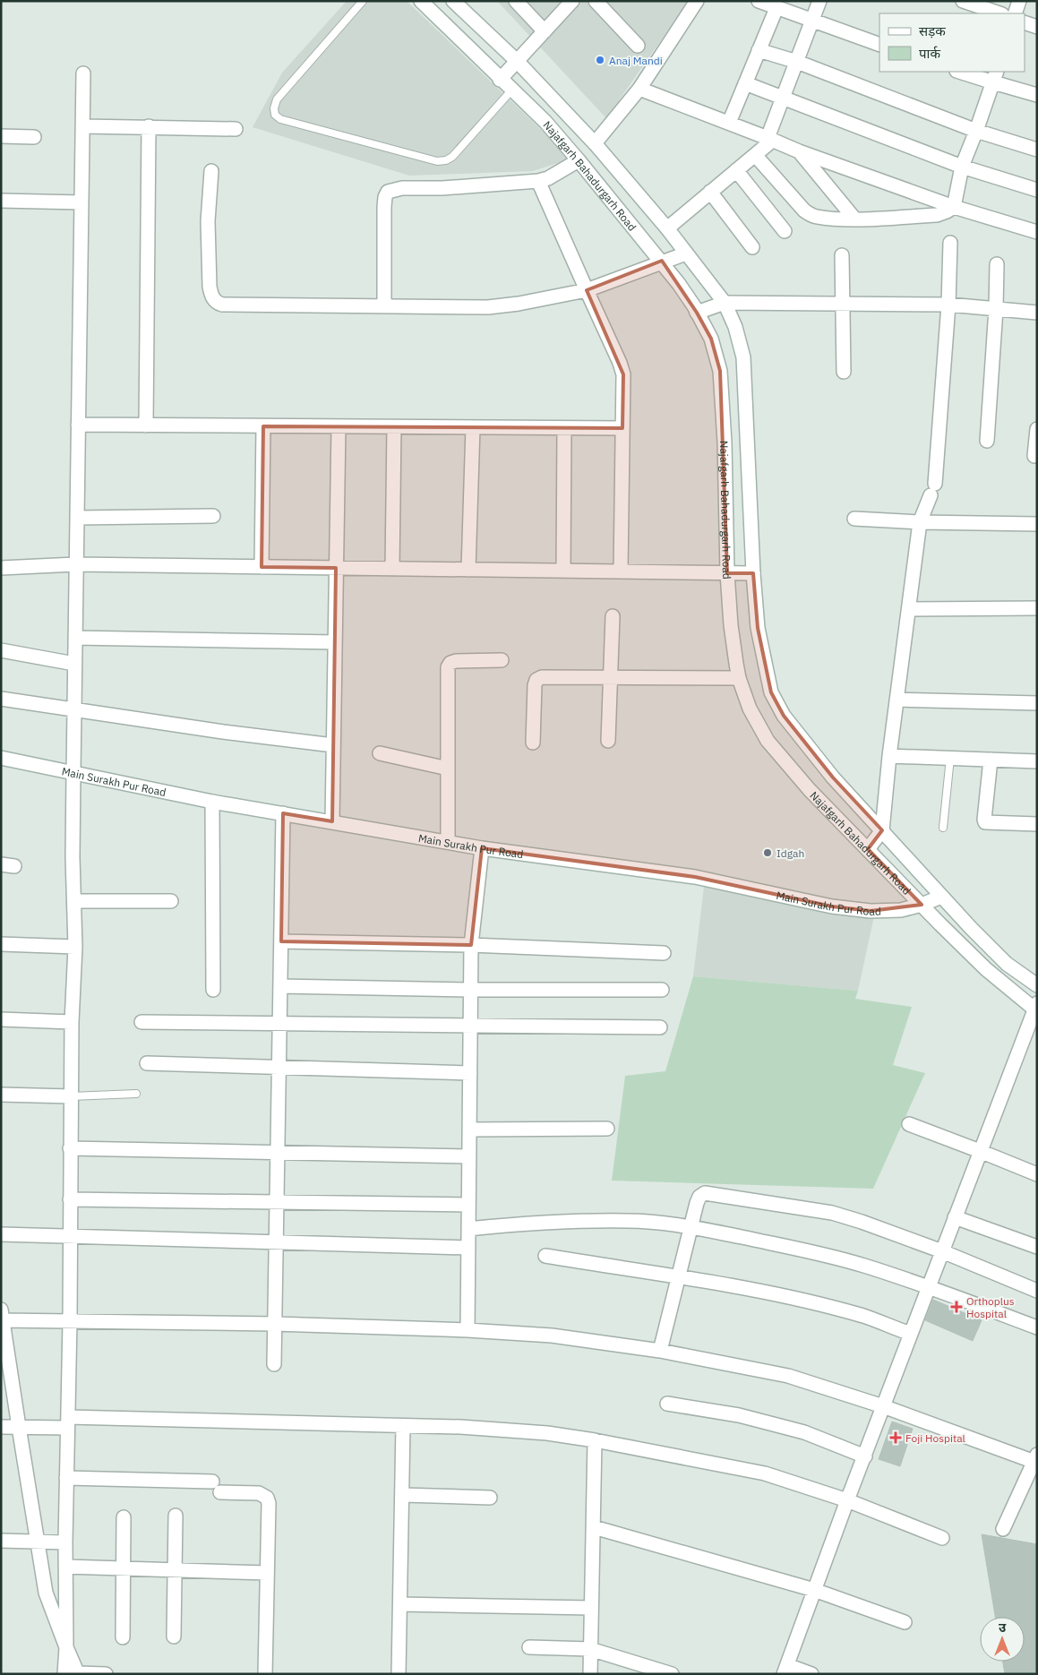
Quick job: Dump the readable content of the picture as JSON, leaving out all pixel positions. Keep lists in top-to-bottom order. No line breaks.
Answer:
{"streets":{"street":["Najafgarh Bahadurgarh Road","Main Surakh Pur Road"]},"crossings":[["Najafgarh Bahadurgarh Road","Main Surakh Pur Road"]],"places":{"other":["Anaj Mandi","Idgah"],"health":["Orthoplus Hospital","Foji Hospital"]},"legend":["सड़क","पार्क"],"north":"top"}
